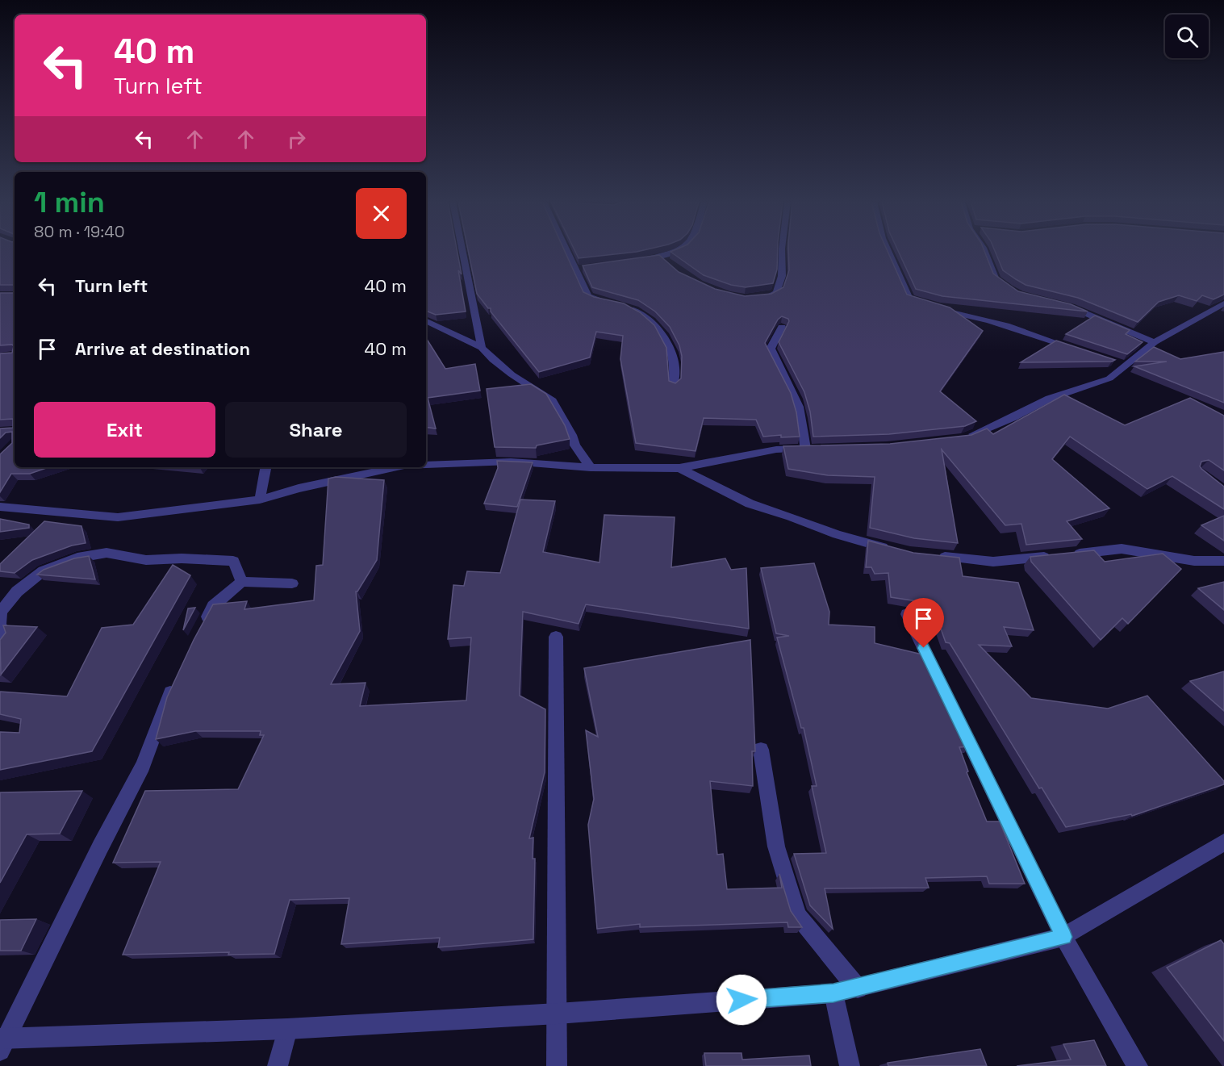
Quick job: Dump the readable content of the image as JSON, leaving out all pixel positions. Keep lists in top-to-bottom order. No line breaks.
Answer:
{"page":{"turn":["40 m","Turn left"],"heading":["1 min","80 m · 19:40"],"list":[{"name":"Turn left","value":"40 m"},{"name":"Arrive at destination","value":"40 m"}],"buttons":["Exit","Share"]}}
